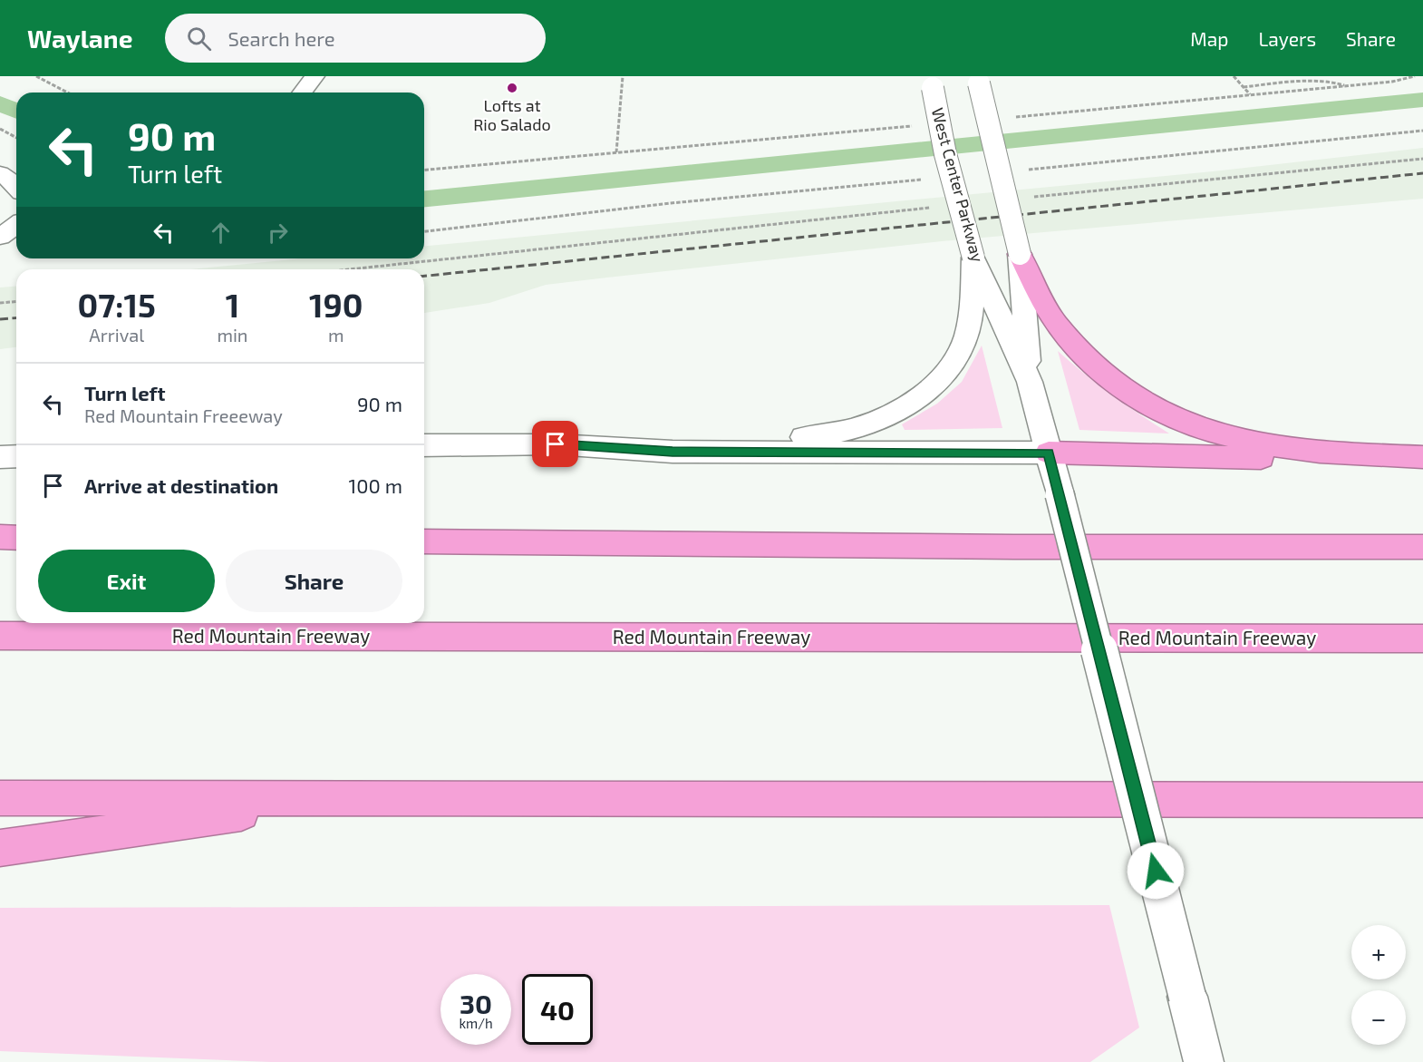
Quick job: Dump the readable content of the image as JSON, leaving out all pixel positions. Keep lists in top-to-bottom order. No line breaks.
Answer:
{"streets":{"highway":["Red Mountain Freeway"],"street":["West Center Parkway"]},"places":["Lofts at Rio Salado"],"page":{"header":"Waylane","search":"Search here","nav":["Map","Layers","Share"],"turn":["90 m","Turn left"],"eta":["07:15","Arrival","1","min","190","m"],"list":[{"name":"Turn left","note":"Red Mountain Freeeway","value":"90 m"},{"name":"Arrive at destination","value":"100 m"}],"buttons":["Exit","Share"],"map_buttons":["+","−"],"speed":"30 km/h","limit":"40"}}
